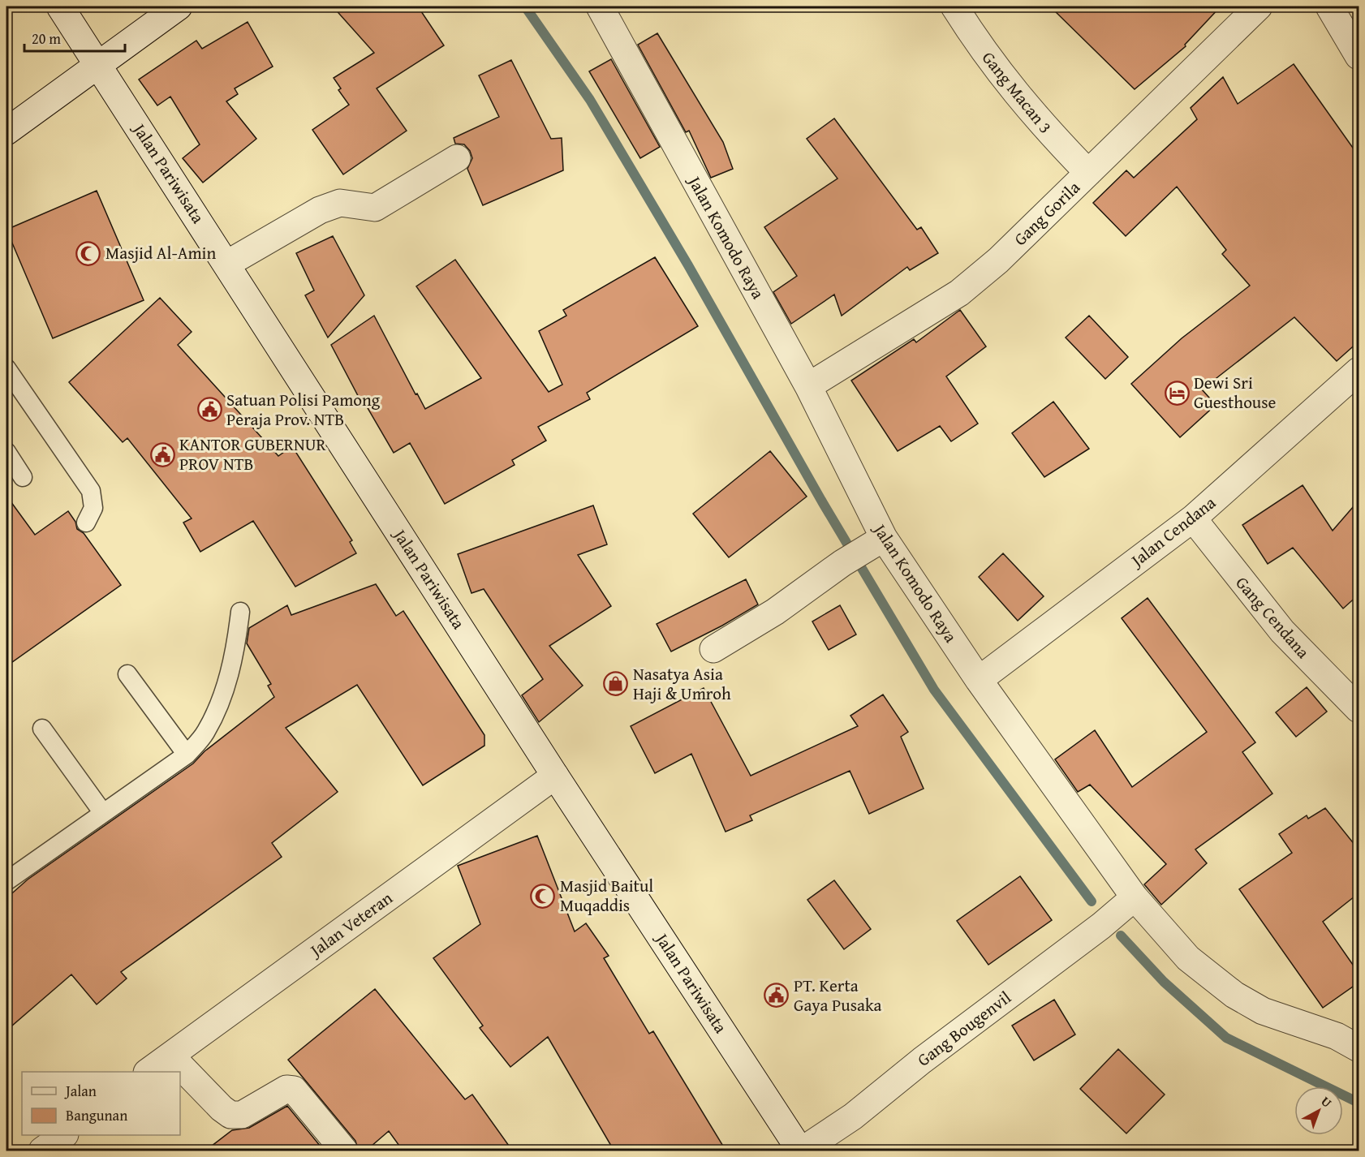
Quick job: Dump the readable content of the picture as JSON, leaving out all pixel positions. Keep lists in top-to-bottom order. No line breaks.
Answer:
{"streets":{"street":["Gang Macan 3","Jalan Pariwisata","Gang Gorila","Jalan Komodo Raya","Jalan Cendana","Gang Cendana","Jalan Veteran","Gang Bougenvil"]},"crossings":[["Gang Macan 3","Gang Gorila"],["Jalan Pariwisata","Jalan Veteran"],["Jalan Pariwisata","Gang Bougenvil"],["Gang Gorila","Jalan Komodo Raya"],["Jalan Komodo Raya","Jalan Cendana"],["Jalan Komodo Raya","Gang Bougenvil"],["Jalan Cendana","Gang Cendana"]],"places":{"mosque":["Masjid Al-Amin","Masjid Baitul Muqaddis"],"hotel":["Dewi Sri Guesthouse"],"public building":["Satuan Polisi Pamong Peraja Prov. NTB","KANTOR GUBERNUR PROV NTB","PT. Kerta Gaya Pusaka"],"shop":["Nasatya Asia Haji & Umroh"]},"legend":["Jalan","Bangunan"],"scale_bar":"20 m","north":"top right"}
